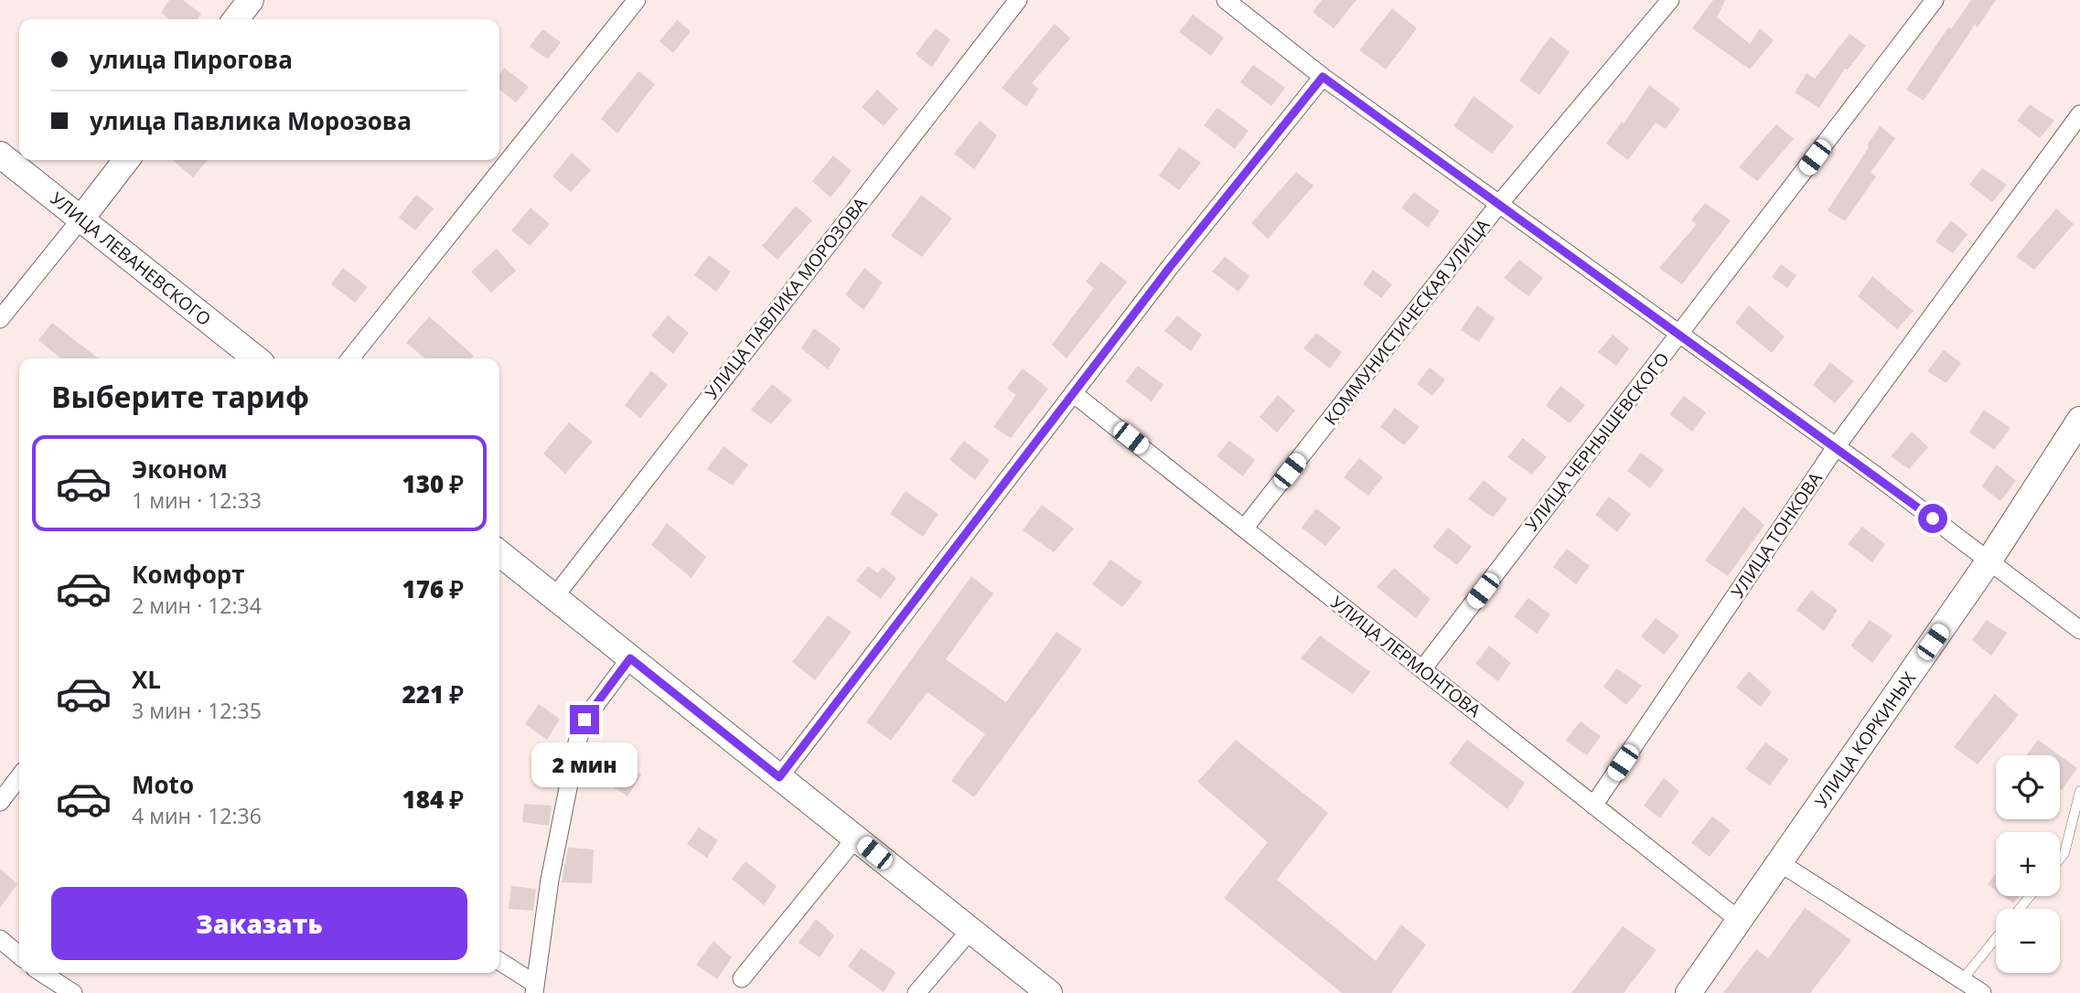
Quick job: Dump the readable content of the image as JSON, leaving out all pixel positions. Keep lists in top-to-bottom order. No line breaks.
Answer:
{"streets":{"street":["УЛИЦА ЛЕВАНЕВСКОГО","УЛИЦА ПАВЛИКА МОРОЗОВА","КОММУНИСТИЧЕСКАЯ УЛИЦА","УЛИЦА ЧЕРНЫШЕВСКОГО","УЛИЦА ТОНКОВА","УЛИЦА ЛЕРМОНТОВА","УЛИЦА КОРКИНЫХ"]},"crossings":[["КОММУНИСТИЧЕСКАЯ УЛИЦА","УЛИЦА ЛЕРМОНТОВА"],["УЛИЦА ЧЕРНЫШЕВСКОГО","УЛИЦА ЛЕРМОНТОВА"],["УЛИЦА ТОНКОВА","УЛИЦА ЛЕРМОНТОВА"],["УЛИЦА ЛЕРМОНТОВА","УЛИЦА КОРКИНЫХ"]],"page":{"banner":["улица Пирогова","улица Павлика Морозова"],"heading":"Выберите тариф","list":[{"name":"Эконом","note":"1 мин · 12:33","value":"130 ₽"},{"name":"Комфорт","note":"2 мин · 12:34","value":"176 ₽"},{"name":"XL","note":"3 мин · 12:35","value":"221 ₽"},{"name":"Moto","note":"4 мин · 12:36","value":"184 ₽"}],"bubble":"2 мин","map_buttons":["+","−"],"buttons":"Заказать"}}
